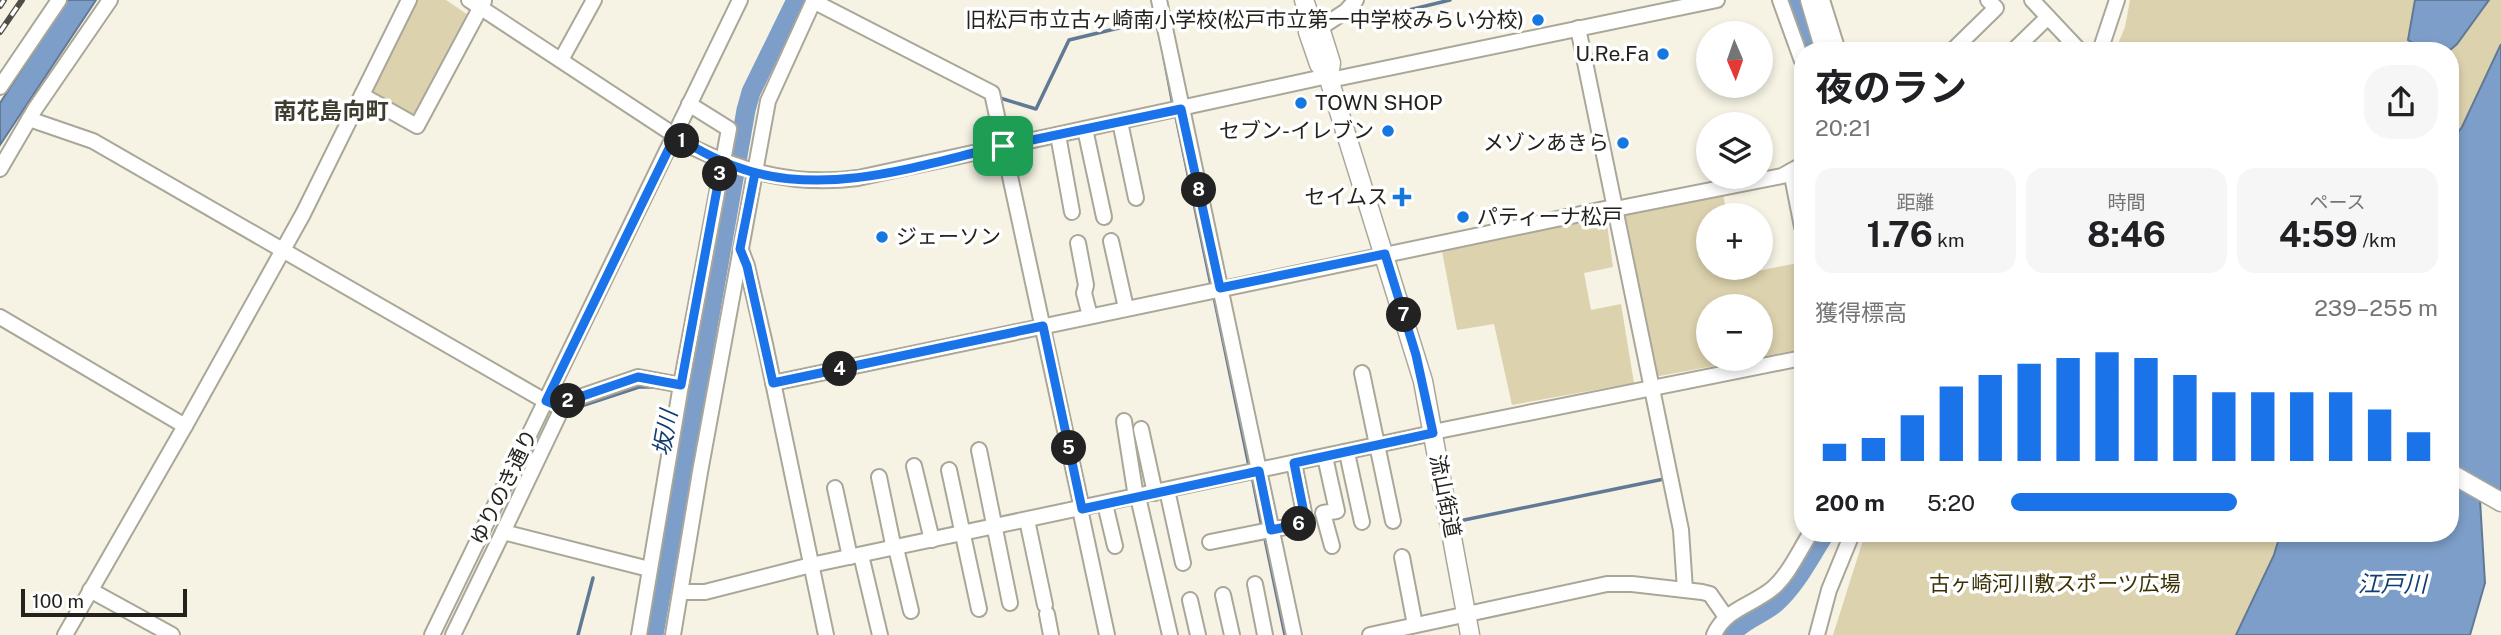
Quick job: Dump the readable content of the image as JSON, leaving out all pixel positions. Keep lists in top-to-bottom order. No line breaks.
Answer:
{"streets":{"main road":["流山街道"],"street":["ゆりのき通り"]},"districts":["南花島向町"],"water":["坂川","江戸川"],"parks":["古ヶ崎河川敷スポーツ広場"],"places":{"other":["旧松戸市立古ヶ崎南小学校(松戸市立第一中学校みらい分校)","U.Re.Fa","TOWN SHOP","セブン-イレブン","メゾンあきら","パティーナ松戸","ジェーソン"],"health":["セイムス"]},"scale_bar":"100 m","north":"bottom","page":{"map_buttons":["+","−"],"heading":["夜のラン","20:21"],"pins":["1","3","8","7","4","2","5","6"],"stats":[["距離","1.76 km"],["時間","8:46"],["ペース","4:59 /km"]],"chart":["獲得標高","239–255 m"],"list":[{"name":"200 m","note":"5:20"}],"scale":"100 m"}}
